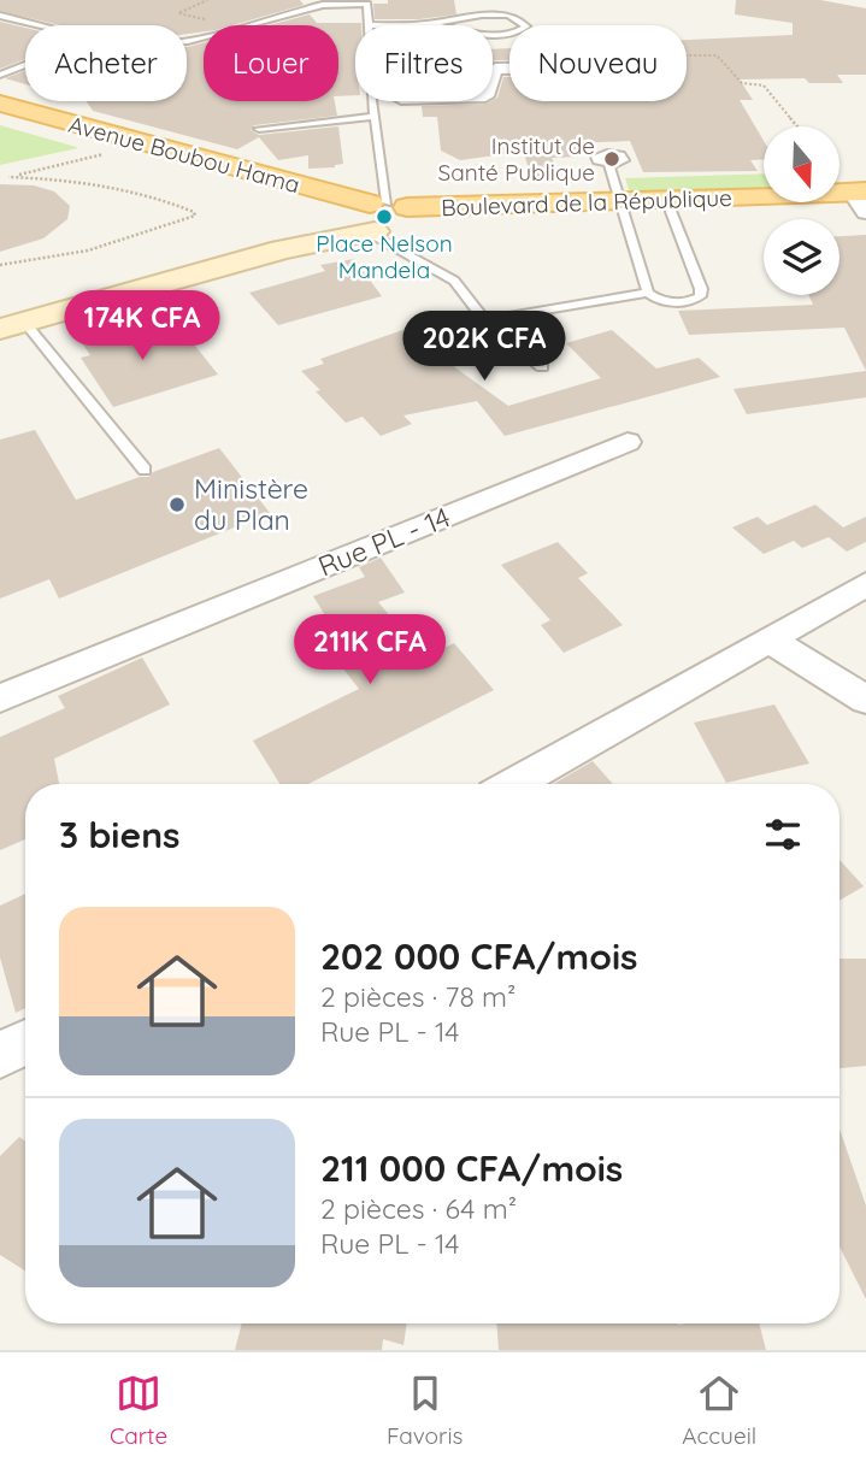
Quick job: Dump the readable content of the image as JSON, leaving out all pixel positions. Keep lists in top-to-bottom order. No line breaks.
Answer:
{"streets":{"main road":["Avenue Boubou Hama","Boulevard de la République"],"street":["Rue PL - 14"]},"crossings":[["Avenue Boubou Hama","Boulevard de la République"]],"places":["Institut de Santé Publique","Place Nelson Mandela","Ministère du Plan"],"north":"bottom","page":{"chip":["Acheter","Louer","Filtres","Nouveau"],"price":["174K CFA","202K CFA","211K CFA"],"heading":"3 biens","list":[{"name":"202 000 CFA/mois","note":"2 pièces · 78 m² · Rue PL - 14"},{"name":"211 000 CFA/mois","note":"2 pièces · 64 m² · Rue PL - 14"}],"tabs":["Carte","Favoris","Accueil"]}}
